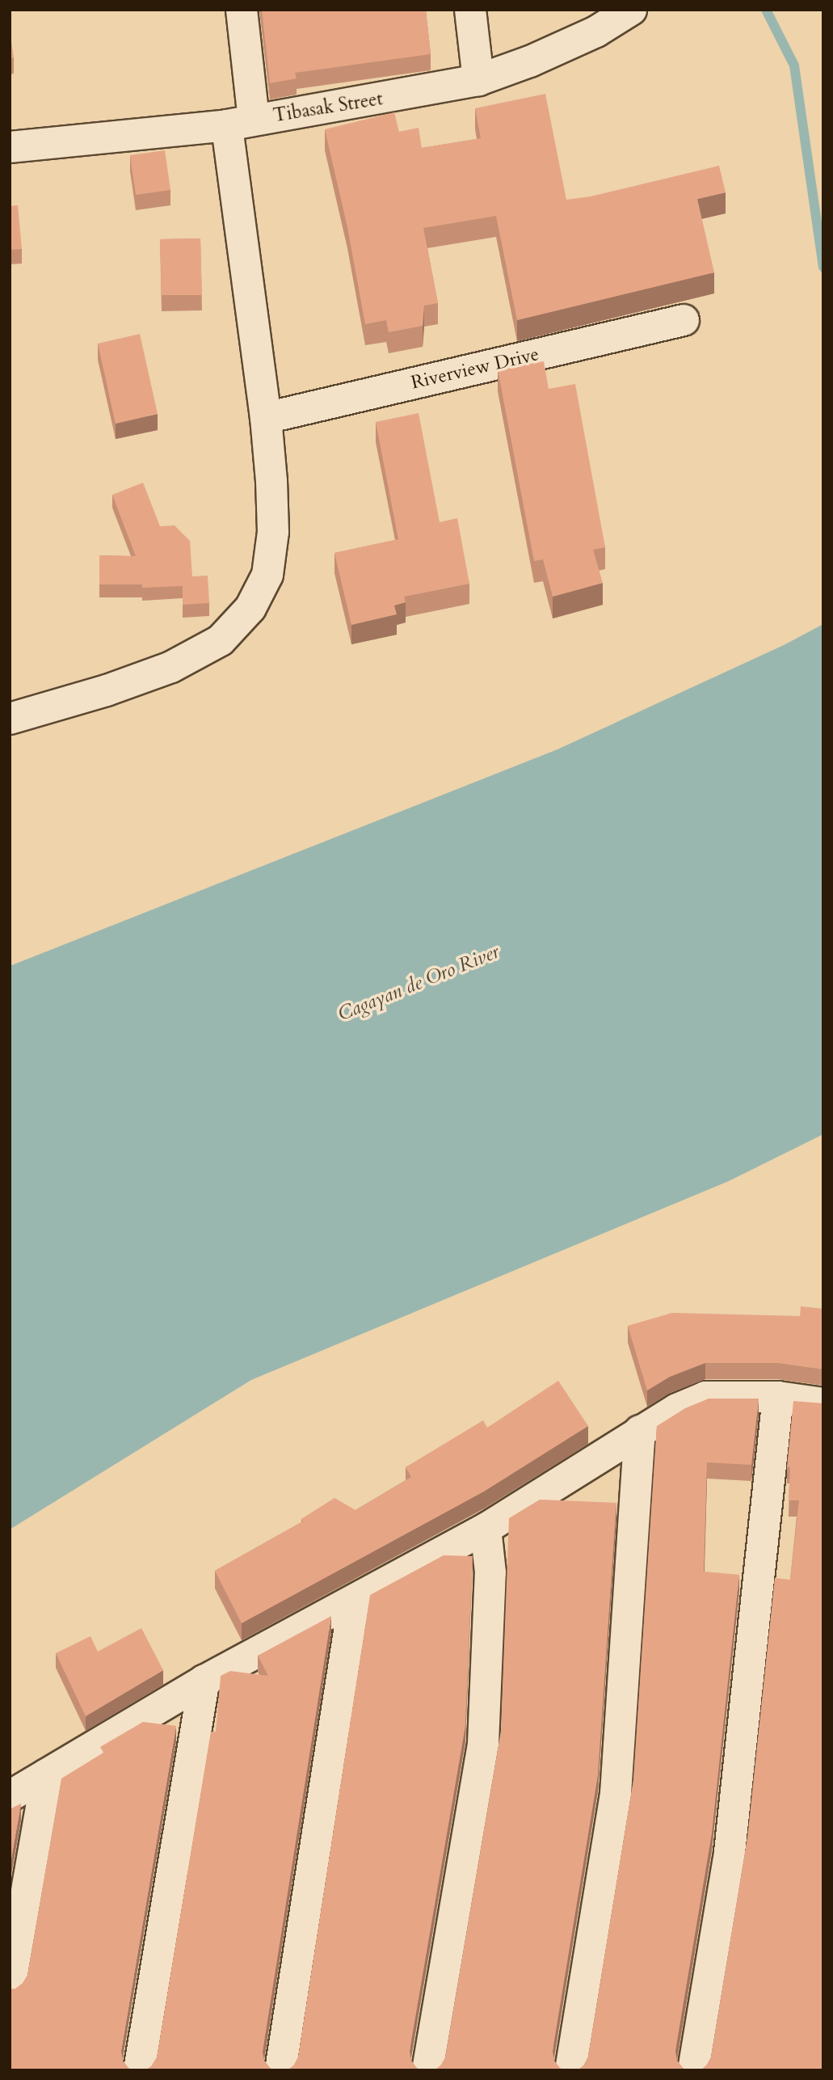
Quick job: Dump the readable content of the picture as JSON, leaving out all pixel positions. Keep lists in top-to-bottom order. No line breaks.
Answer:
{"streets":{"street":["Tibasak Street","Riverview Drive"]},"water":["Cagayan de Oro River"]}
